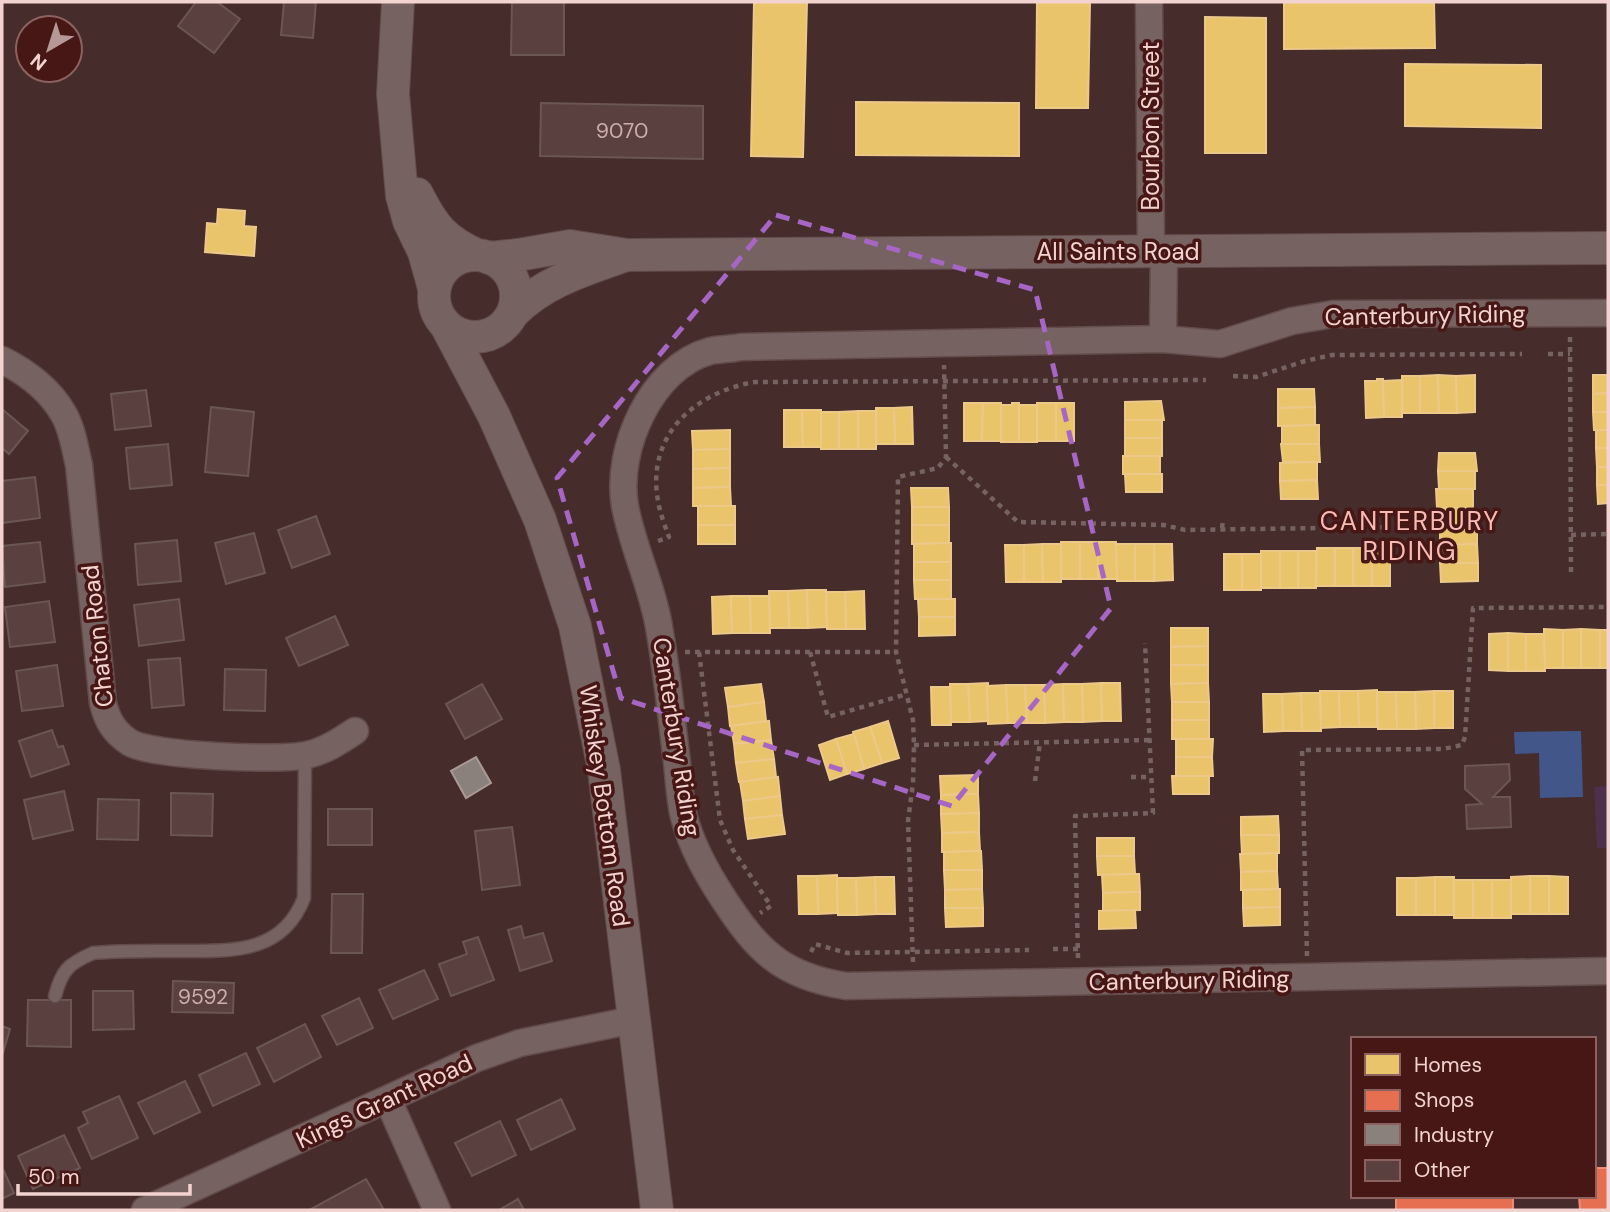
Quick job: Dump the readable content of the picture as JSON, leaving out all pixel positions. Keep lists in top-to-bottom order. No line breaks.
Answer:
{"streets":{"street":["Bourbon Street","All Saints Road","Canterbury Riding","Chaton Road","Whiskey Bottom Road","Kings Grant Road"]},"crossings":[["Bourbon Street","All Saints Road"],["All Saints Road","Whiskey Bottom Road"],["Whiskey Bottom Road","Kings Grant Road"]],"districts":["CANTERBURY RIDING"],"house_numbers":["9070","9592"],"legend":["Homes","Shops","Industry","Other"],"scale_bar":"50 m","north":"bottom left"}
